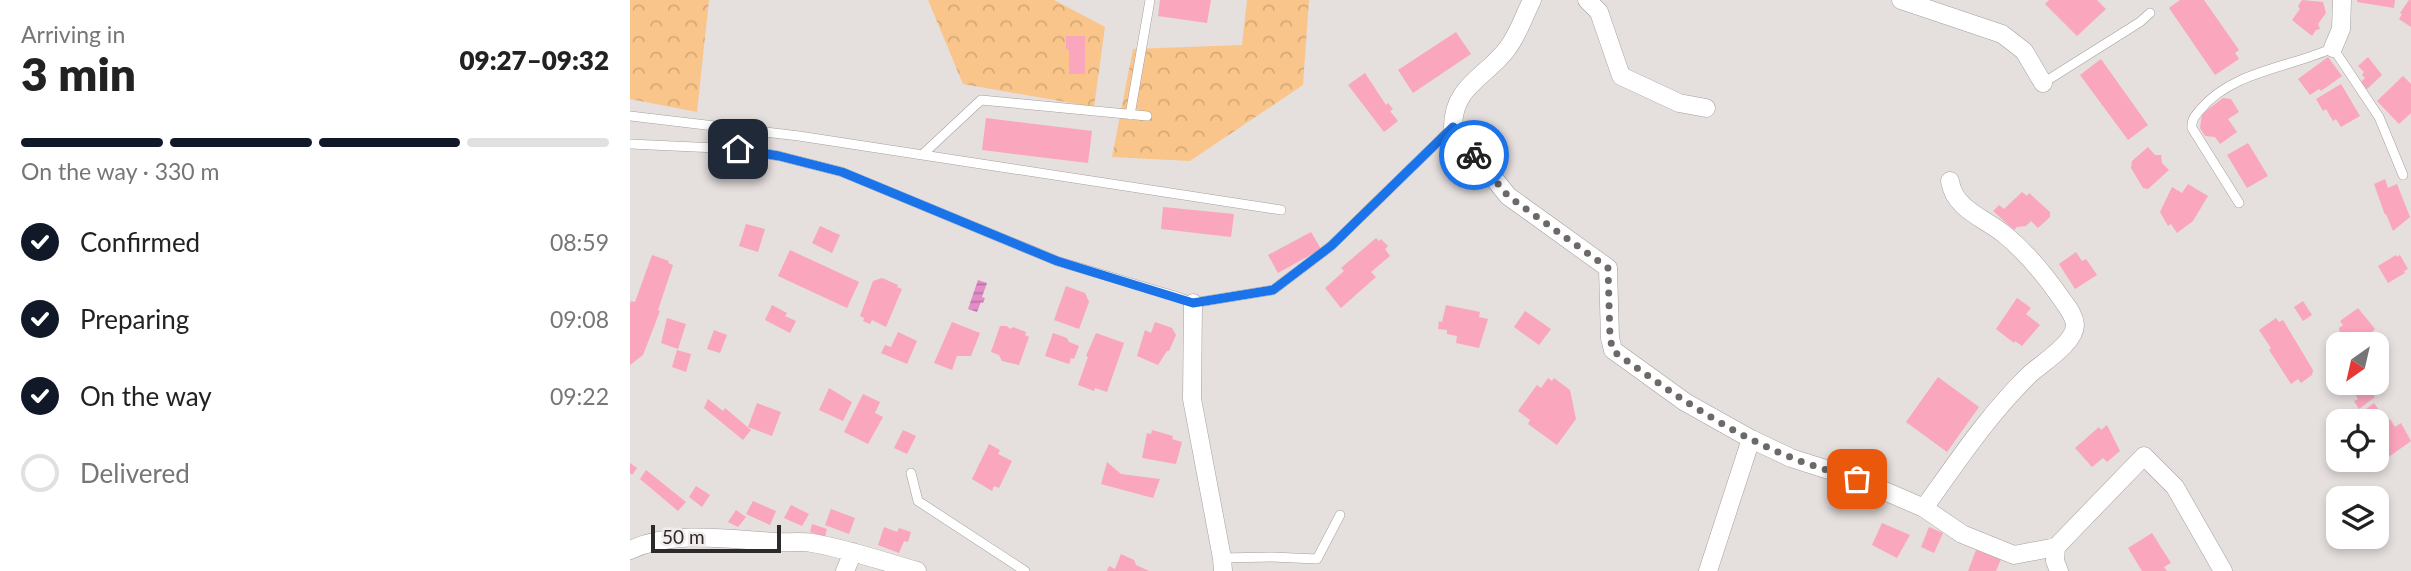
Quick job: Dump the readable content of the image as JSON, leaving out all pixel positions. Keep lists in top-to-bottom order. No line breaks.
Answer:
{"scale_bar":"50 m","north":"bottom left","page":{"heading":["3 min","Arriving in","09:27–09:32"],"bar":"On the way · 330 m","list":[["Confirmed","08:59"],["Preparing","09:08"],["On the way","09:22"],"Delivered"],"scale":"50 m"}}
